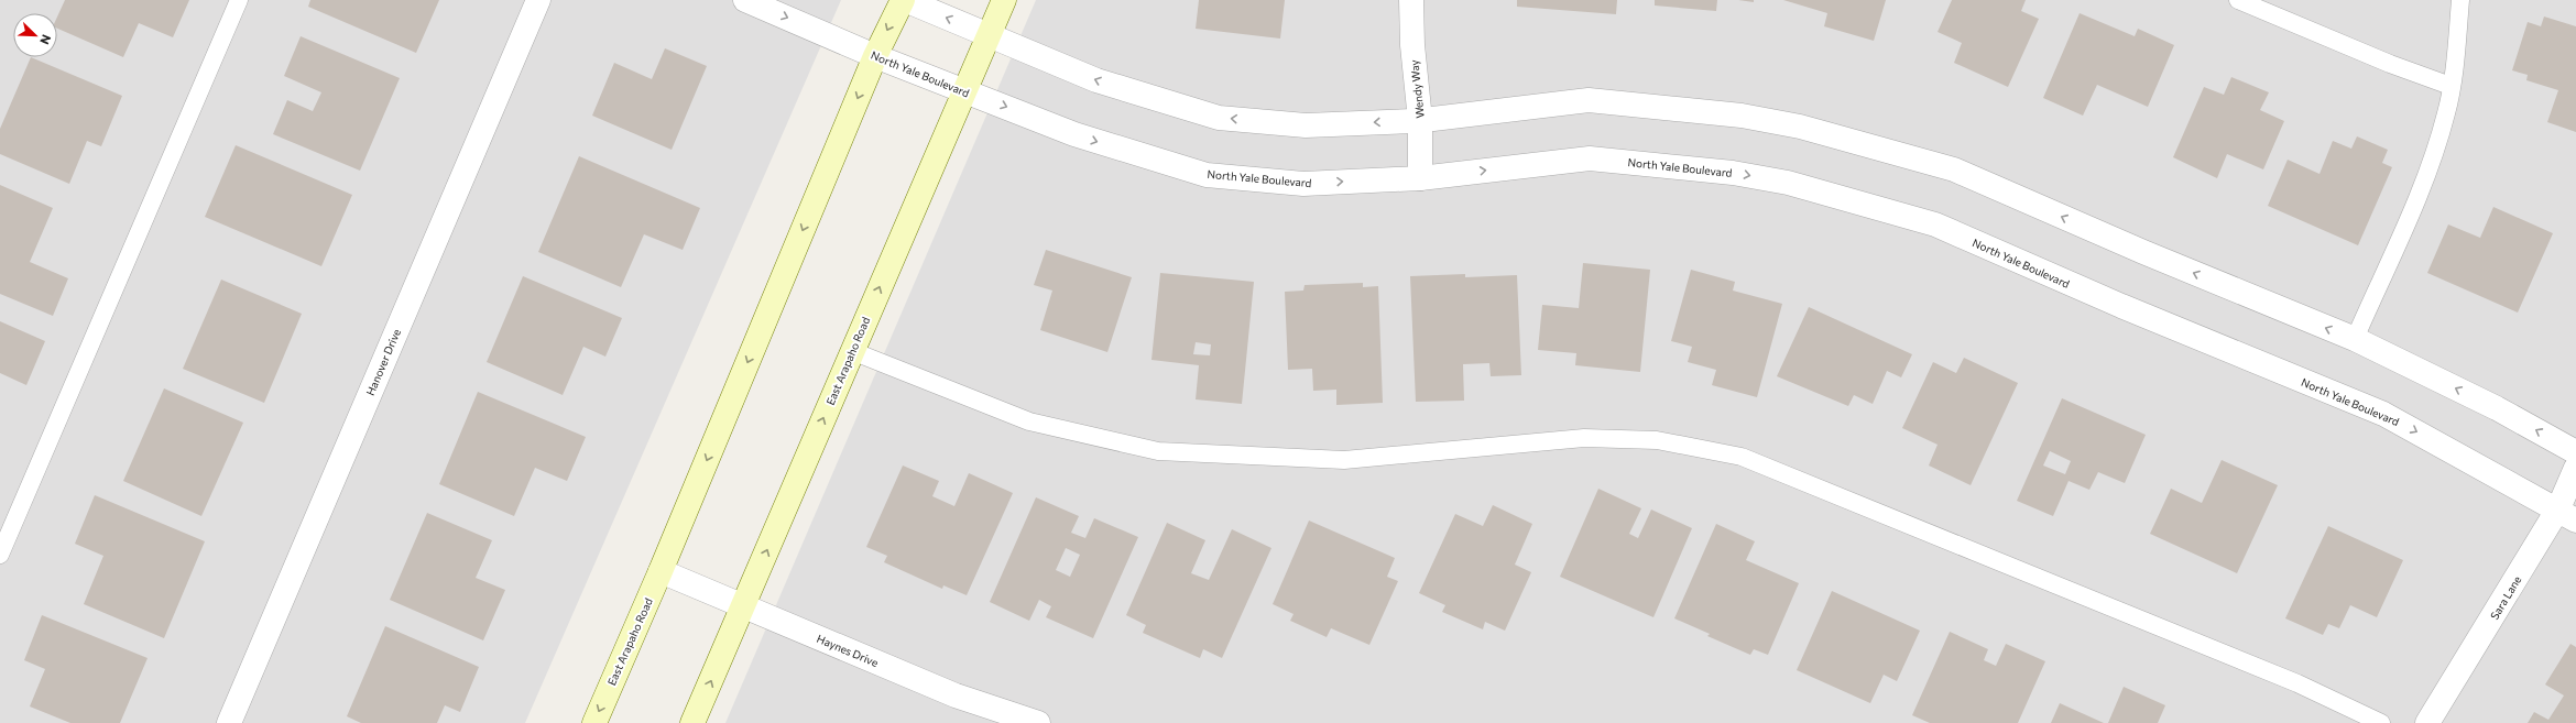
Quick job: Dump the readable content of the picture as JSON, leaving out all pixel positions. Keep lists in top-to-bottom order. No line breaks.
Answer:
{"streets":{"main road":["East Arapaho Road"],"street":["North Yale Boulevard","Wendy Way","Hanover Drive","Sara Lane","Haynes Drive"]},"crossings":[["North Yale Boulevard","Wendy Way"],["North Yale Boulevard","East Arapaho Road"],["North Yale Boulevard","Sara Lane"],["East Arapaho Road","Haynes Drive"]],"north":"bottom right"}
